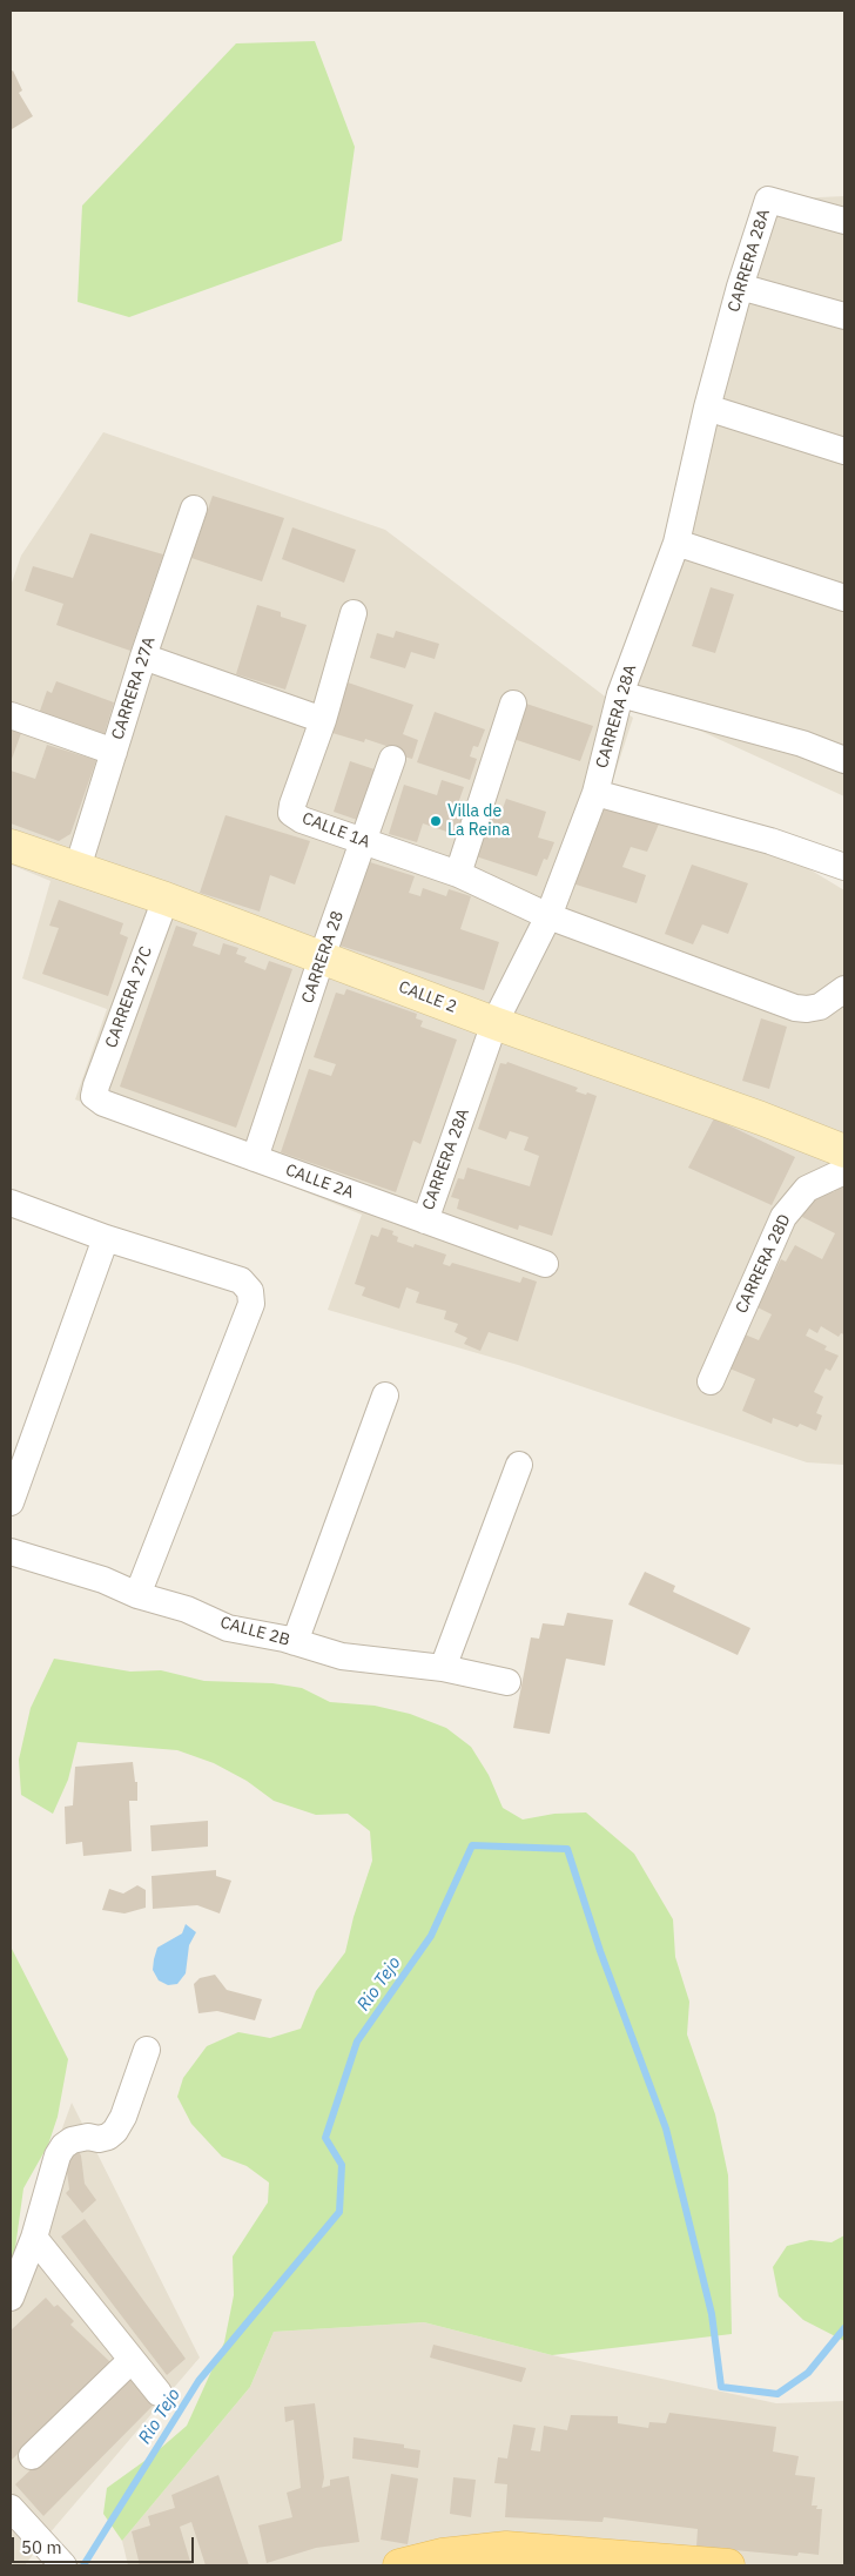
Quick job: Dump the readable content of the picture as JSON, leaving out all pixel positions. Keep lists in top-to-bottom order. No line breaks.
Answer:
{"streets":{"street":["CARRERA 28A","CARRERA 27A","CALLE 1A","CARRERA 28","CARRERA 27C","CALLE 2","CALLE 2A","CARRERA 28D","CALLE 2B"]},"crossings":[["CARRERA 28A","CALLE 1A"],["CARRERA 28A","CALLE 2"],["CARRERA 28A","CALLE 2A"],["CARRERA 27A","CALLE 2"],["CALLE 1A","CARRERA 28"],["CARRERA 28","CALLE 2"],["CARRERA 28","CALLE 2A"],["CARRERA 27C","CALLE 2"],["CARRERA 27C","CALLE 2A"]],"water":["Rio Tejo"],"places":["Villa de La Reina"],"scale_bar":"50 m"}
